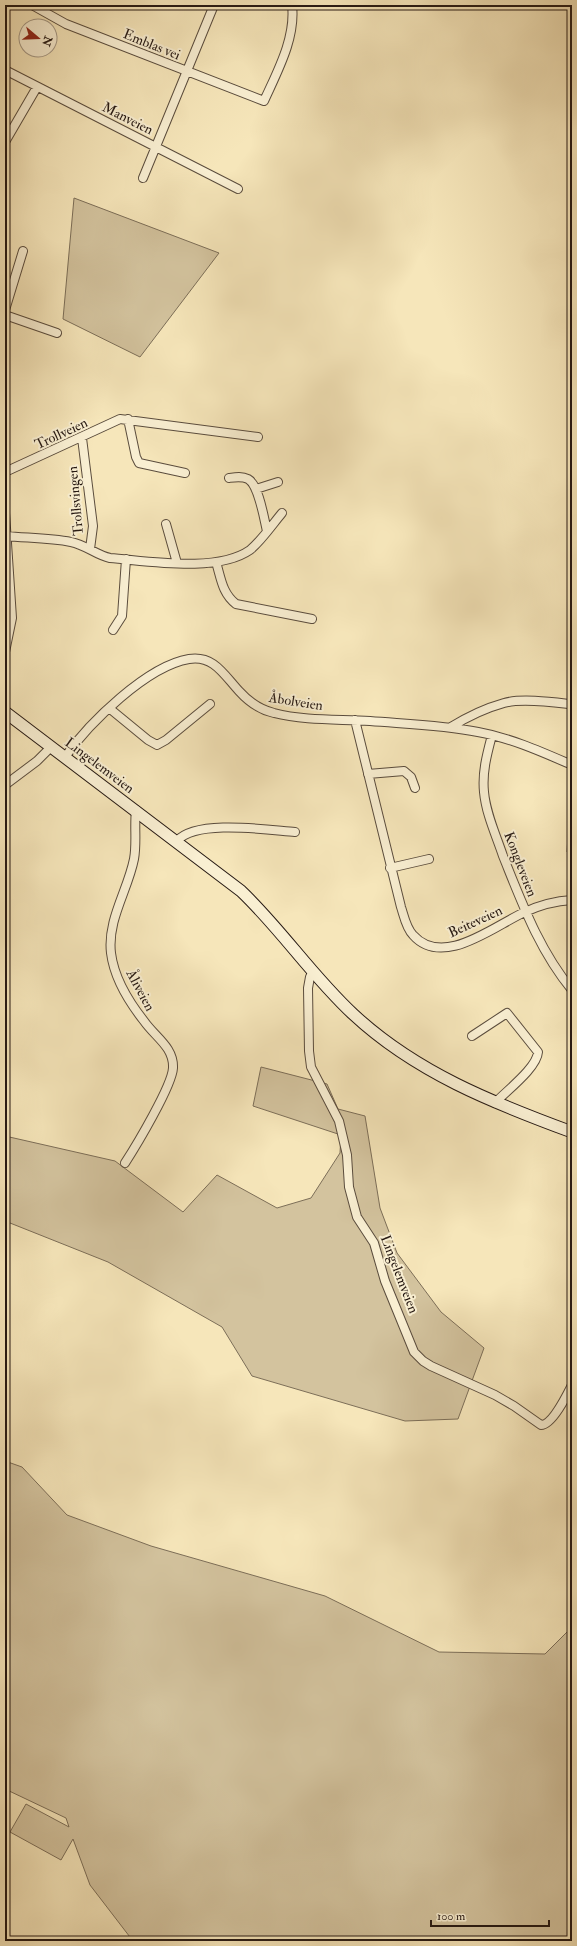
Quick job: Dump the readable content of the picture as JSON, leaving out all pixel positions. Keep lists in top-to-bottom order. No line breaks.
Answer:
{"streets":{"main road":["Lingelemveien"],"street":["Emblas vei","Manveien","Trollveien","Trollsvingen","Åbolveien","Kongleveien","Beiteveien","Åliveien"]},"crossings":[["Trollveien","Trollsvingen"],["Åbolveien","Lingelemveien"],["Åbolveien","Kongleveien"],["Åbolveien","Beiteveien"],["Lingelemveien","Åliveien"],["Kongleveien","Beiteveien"]],"scale_bar":"100 m","north":"right"}
